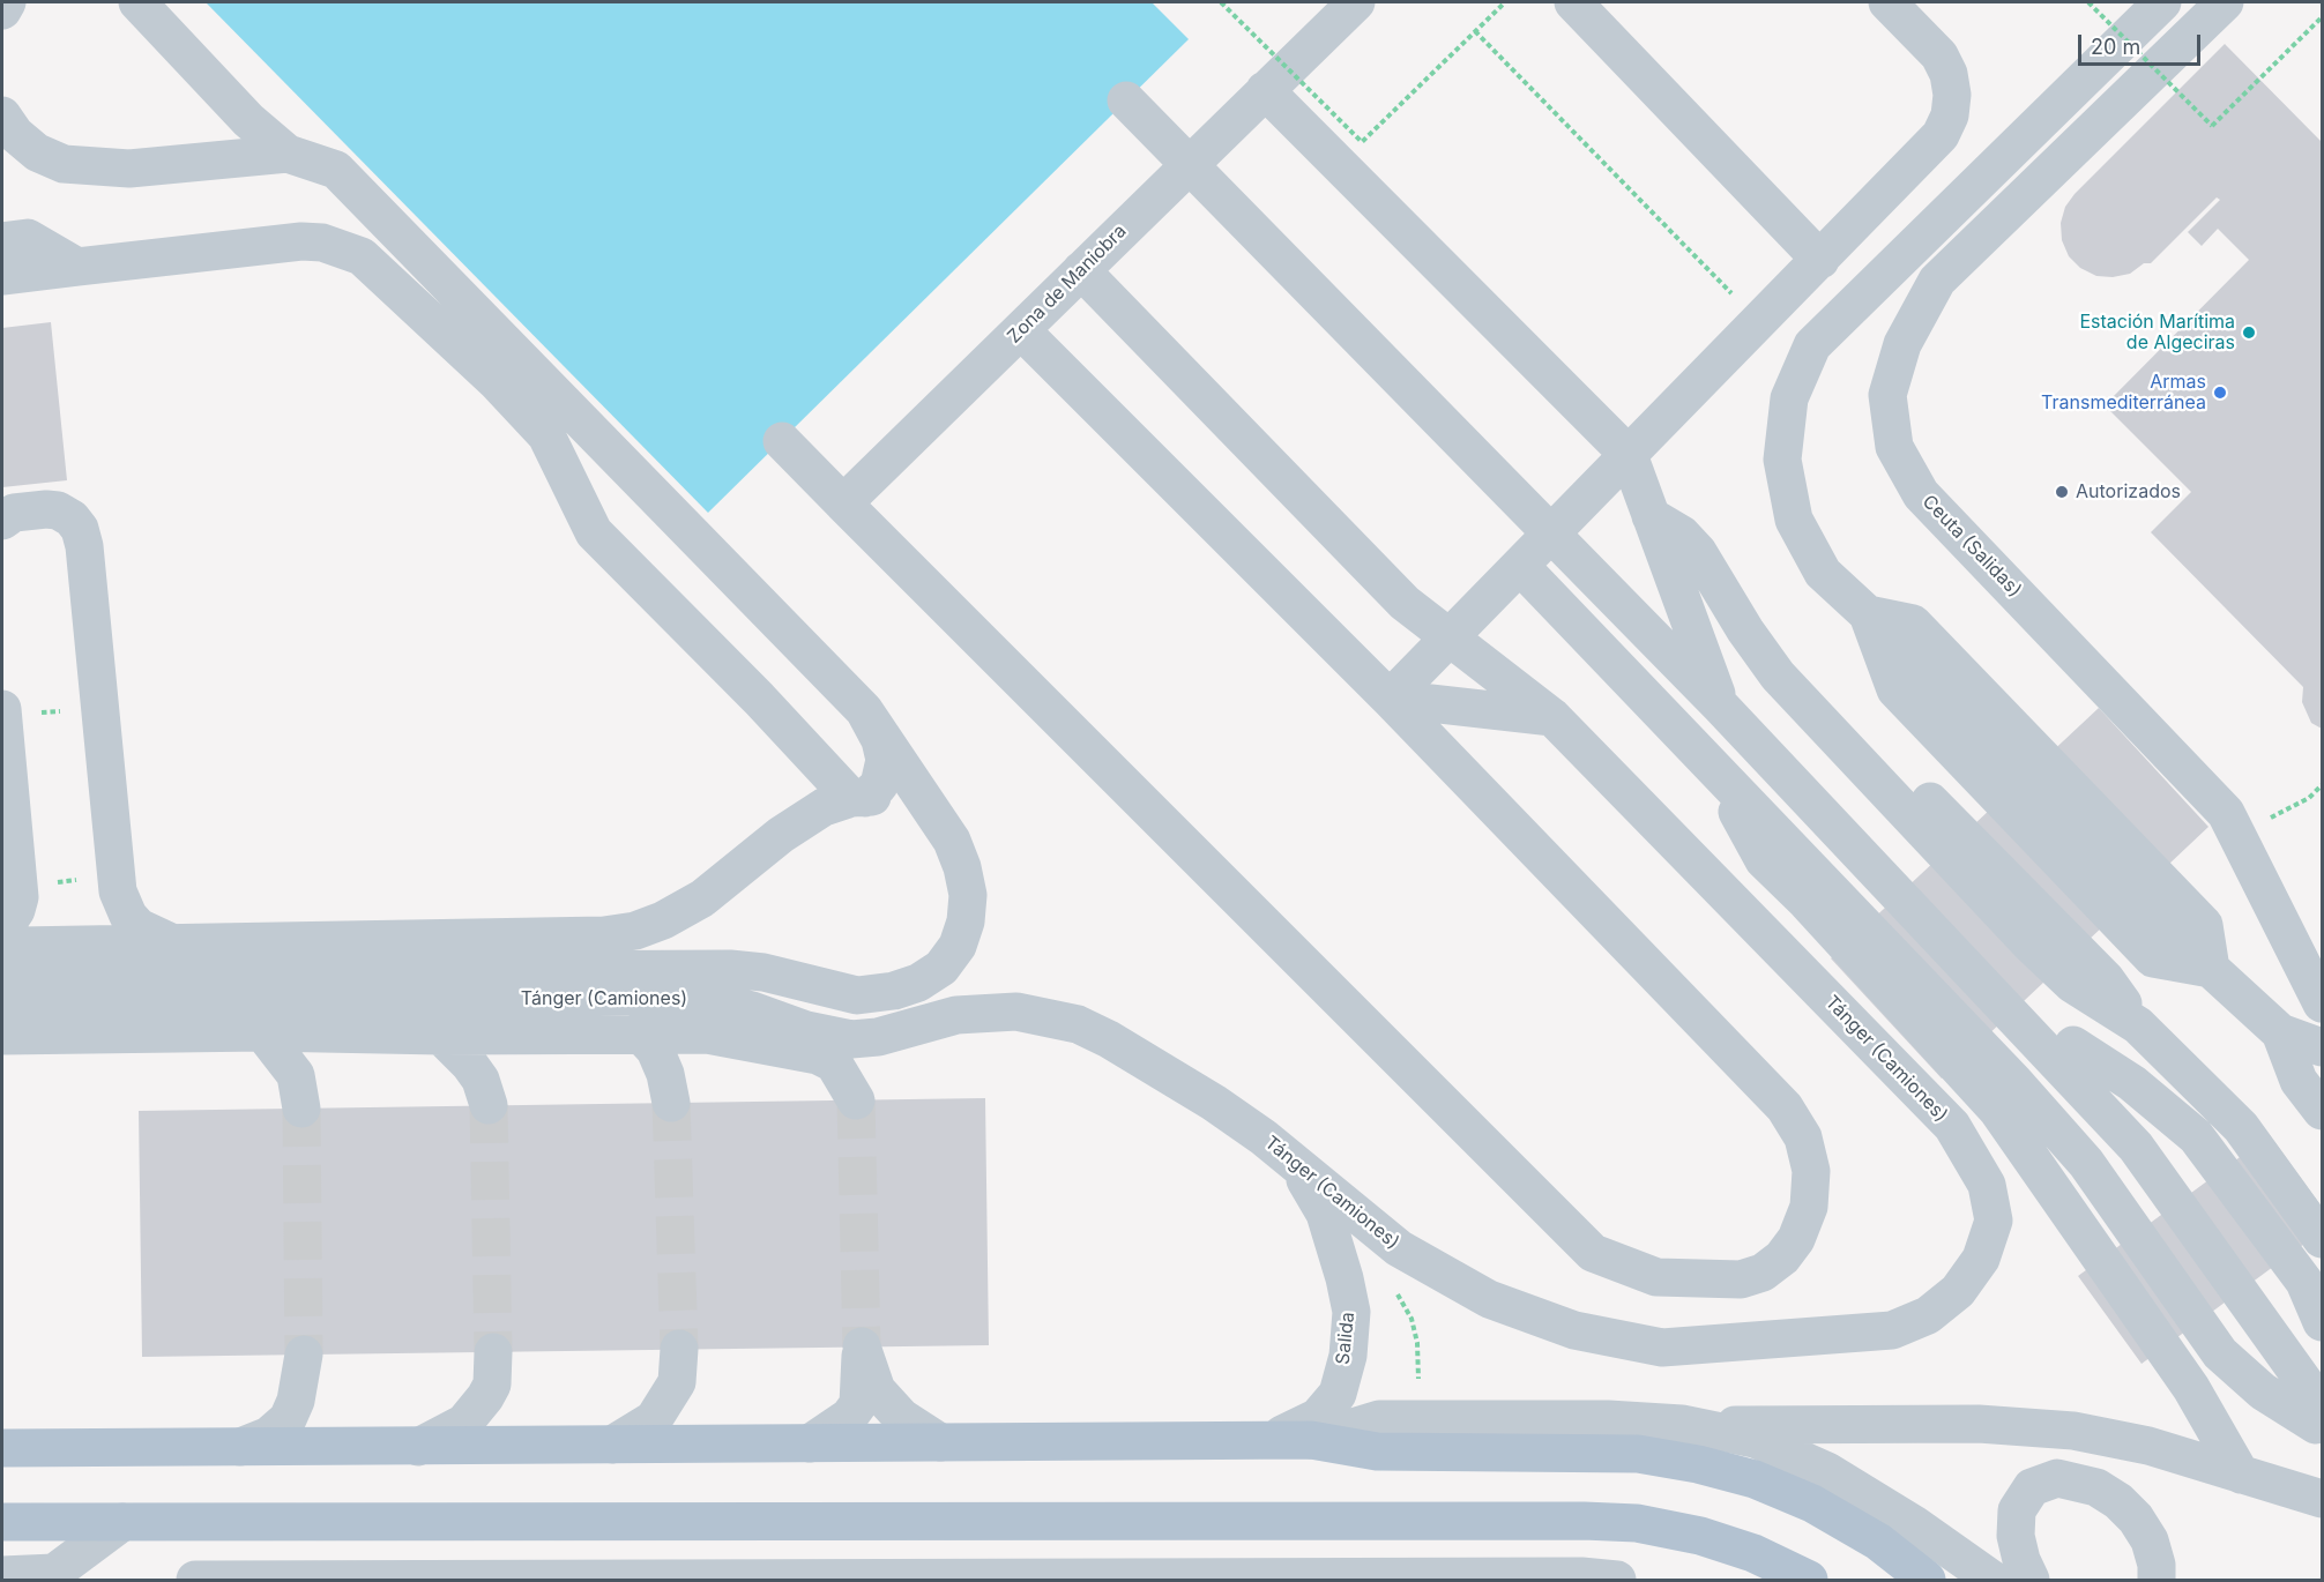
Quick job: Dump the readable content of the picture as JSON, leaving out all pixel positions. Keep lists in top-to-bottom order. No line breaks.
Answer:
{"streets":{"street":["Zona de Maniobra","Ceuta (Salidas)","Tánger (Camiones)","Salida"]},"crossings":[["Zona de Maniobra","Tánger (Camiones)"],["Tánger (Camiones)","Salida"]],"places":["Estación Marítima de Algeciras","Armas Transmediterránea","Autorizados"],"scale_bar":"20 m"}
